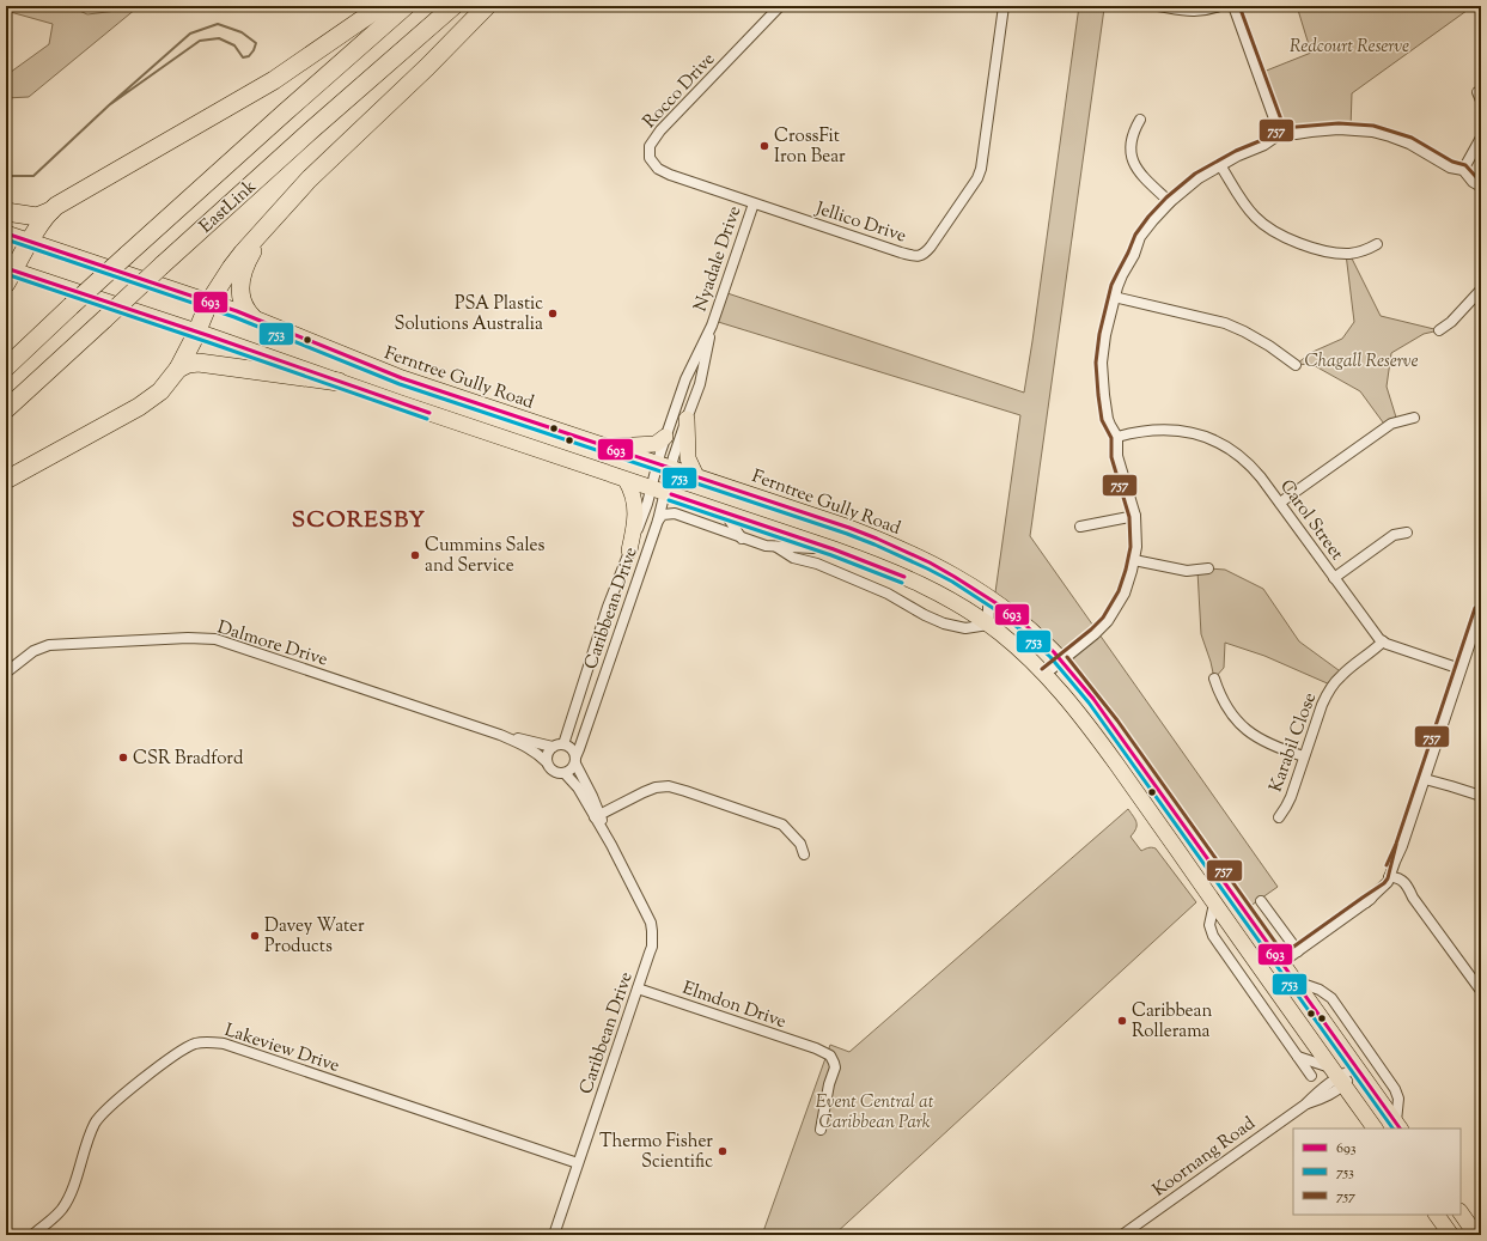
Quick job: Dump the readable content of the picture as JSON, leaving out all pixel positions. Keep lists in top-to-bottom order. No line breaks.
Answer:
{"streets":{"highway":["EastLink"],"main road":["Ferntree Gully Road"],"street":["Rocco Drive","Jellico Drive","Nyadale Drive","Carol Street","Caribbean Drive","Dalmore Drive","Karabil Close","Elmdon Drive","Lakeview Drive","Koornang Road"]},"crossings":[["Rocco Drive","Jellico Drive"],["Rocco Drive","Nyadale Drive"],["Jellico Drive","Nyadale Drive"],["Nyadale Drive","Ferntree Gully Road"],["Nyadale Drive","Caribbean Drive"],["Ferntree Gully Road","Caribbean Drive"],["Ferntree Gully Road","Koornang Road"],["Carol Street","Karabil Close"],["Caribbean Drive","Dalmore Drive"],["Caribbean Drive","Elmdon Drive"],["Caribbean Drive","Lakeview Drive"]],"districts":["SCORESBY"],"parks":["Redcourt Reserve","Chagall Reserve","Event Central at Caribbean Park"],"places":["CrossFit Iron Bear","PSA Plastic Solutions Australia","Cummins Sales and Service","CSR Bradford","Davey Water Products","Caribbean Rollerama","Thermo Fisher Scientific"],"lines":["transit line 757","transit line 693","transit line 753"],"legend":["693","753","757"]}
